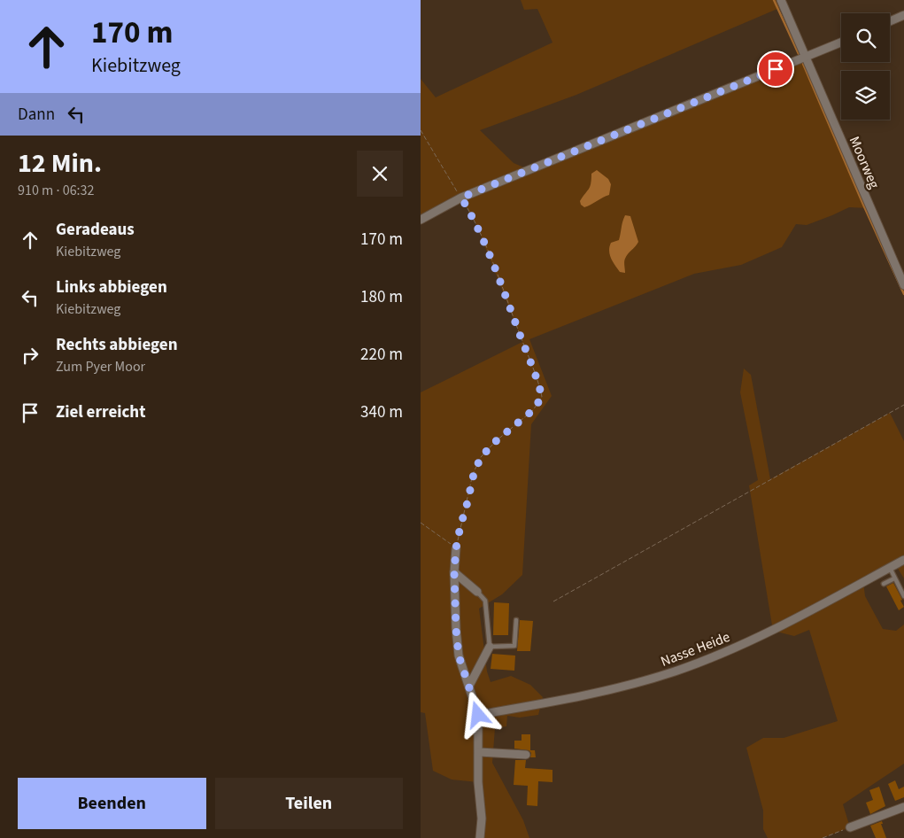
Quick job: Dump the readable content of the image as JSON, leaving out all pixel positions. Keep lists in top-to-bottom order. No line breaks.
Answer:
{"streets":{"street":["Moorweg","Nasse Heide"]},"page":{"turn":["170 m","Kiebitzweg"],"then":"Dann","heading":["12 Min.","910 m · 06:32"],"list":[{"name":"Geradeaus","note":"Kiebitzweg","value":"170 m"},{"name":"Links abbiegen","note":"Kiebitzweg","value":"180 m"},{"name":"Rechts abbiegen","note":"Zum Pyer Moor","value":"220 m"},{"name":"Ziel erreicht","value":"340 m"}],"buttons":["Beenden","Teilen"]}}
